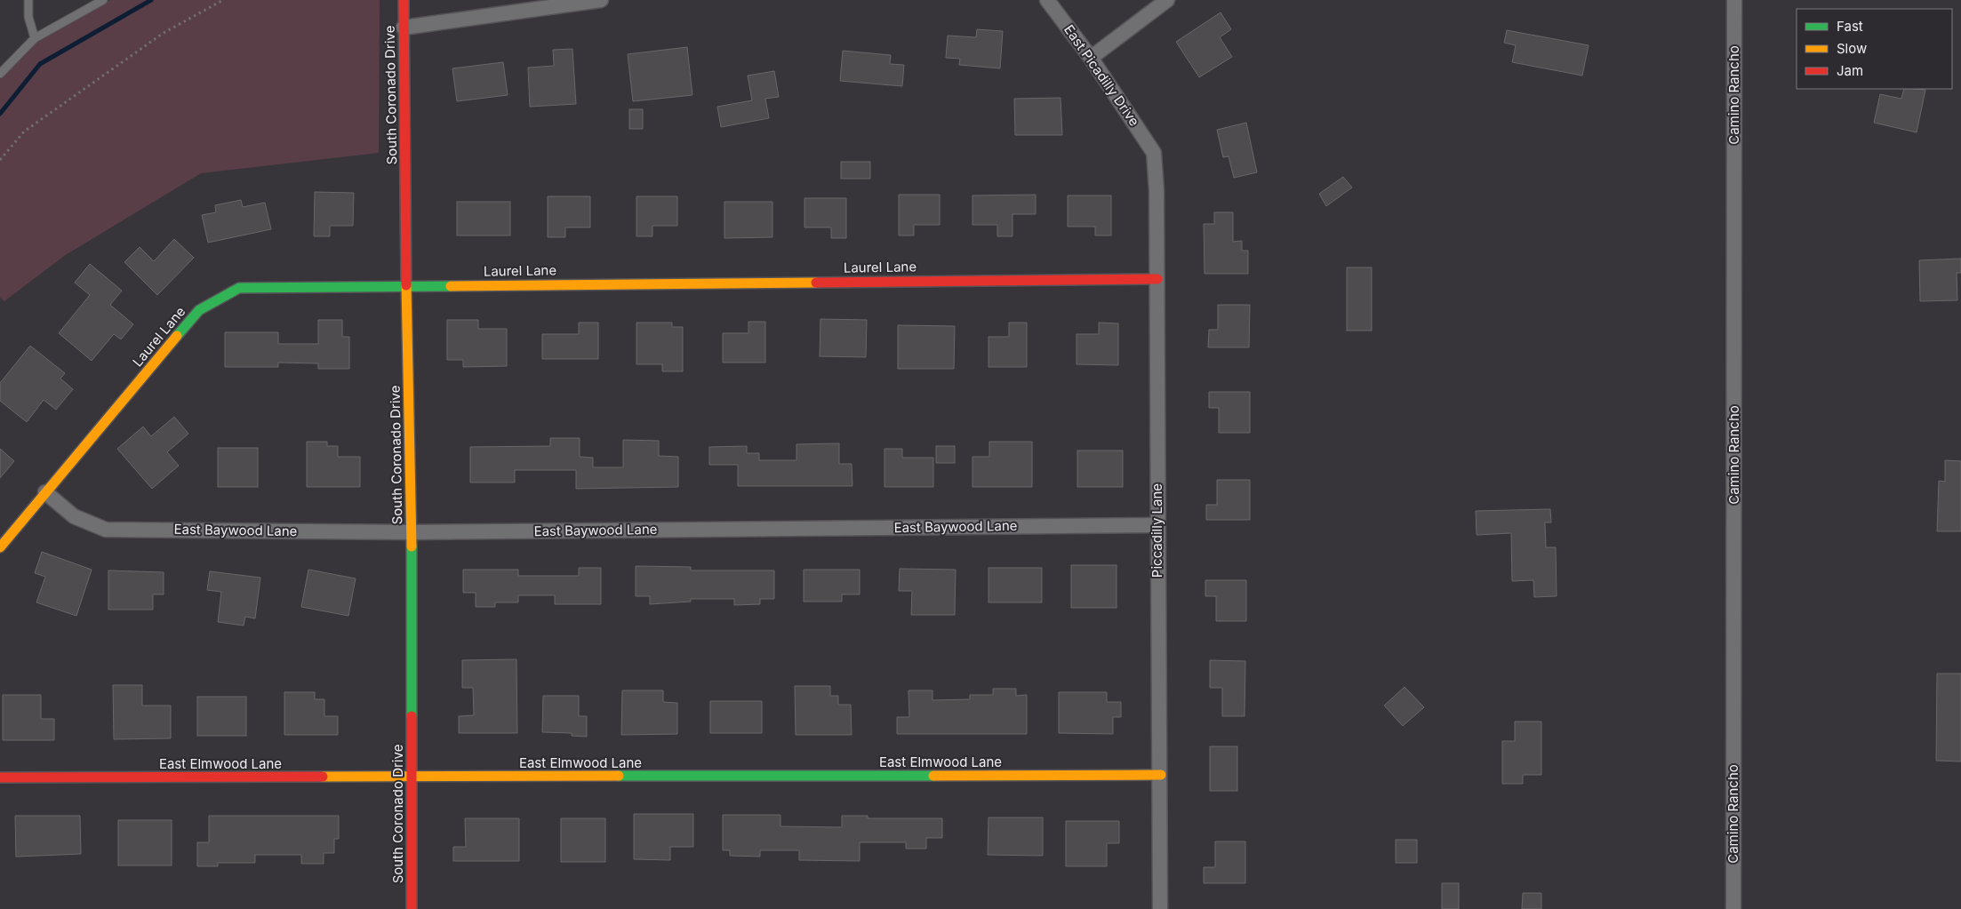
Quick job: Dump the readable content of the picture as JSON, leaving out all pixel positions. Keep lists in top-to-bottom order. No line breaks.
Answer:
{"streets":{"street":["East Picadilly Drive","South Coronado Drive","Camino Rancho","Laurel Lane","East Baywood Lane","Piccadilly Lane","East Elmwood Lane"]},"crossings":[["East Picadilly Drive","Piccadilly Lane"],["South Coronado Drive","Laurel Lane"],["South Coronado Drive","East Baywood Lane"],["South Coronado Drive","East Elmwood Lane"],["Laurel Lane","East Baywood Lane"],["Laurel Lane","Piccadilly Lane"],["East Baywood Lane","Piccadilly Lane"],["Piccadilly Lane","East Elmwood Lane"]],"legend":["Fast","Slow","Jam"]}
